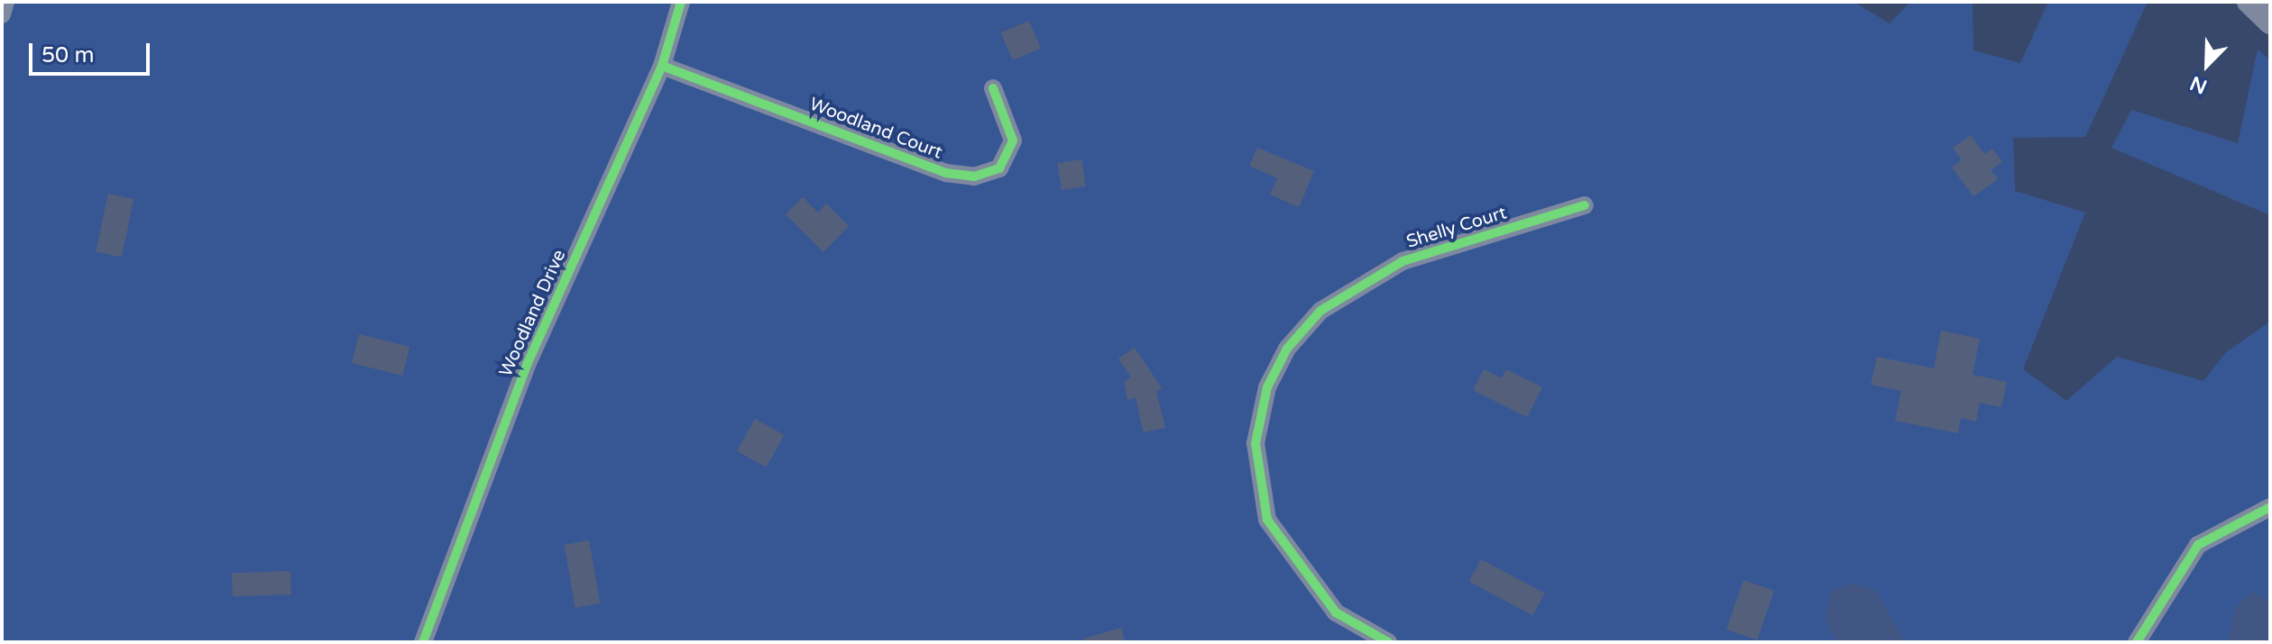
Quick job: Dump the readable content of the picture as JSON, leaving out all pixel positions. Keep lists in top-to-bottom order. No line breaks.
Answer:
{"streets":{"street":["Woodland Court","Shelly Court","Woodland Drive"]},"crossings":[["Woodland Court","Woodland Drive"]],"scale_bar":"50 m","north":"bottom left"}
